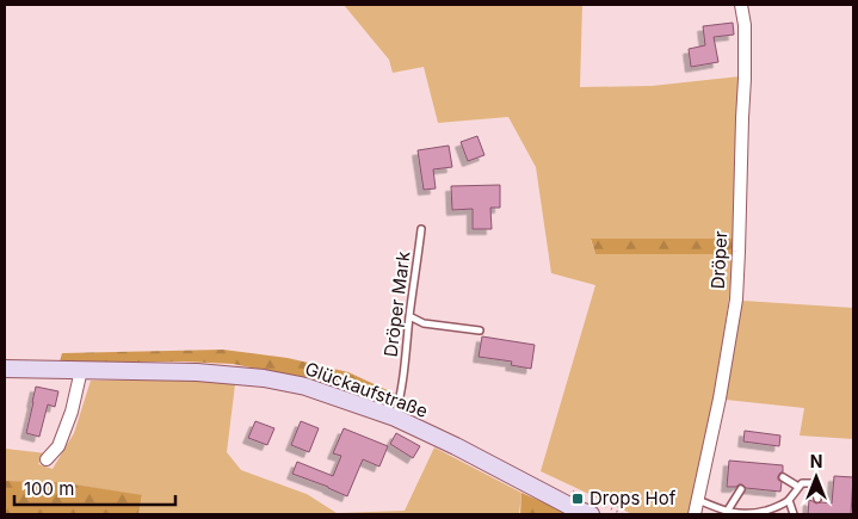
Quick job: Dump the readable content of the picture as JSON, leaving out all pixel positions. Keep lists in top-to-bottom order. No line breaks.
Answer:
{"streets":{"main road":["Glückaufstraße"],"street":["Dröper"],"lane":["Dröper Mark"]},"crossings":[["Dröper Mark","Glückaufstraße"]],"places":{"transit":["Drops Hof"]},"scale_bar":"100 m","north":"top"}
